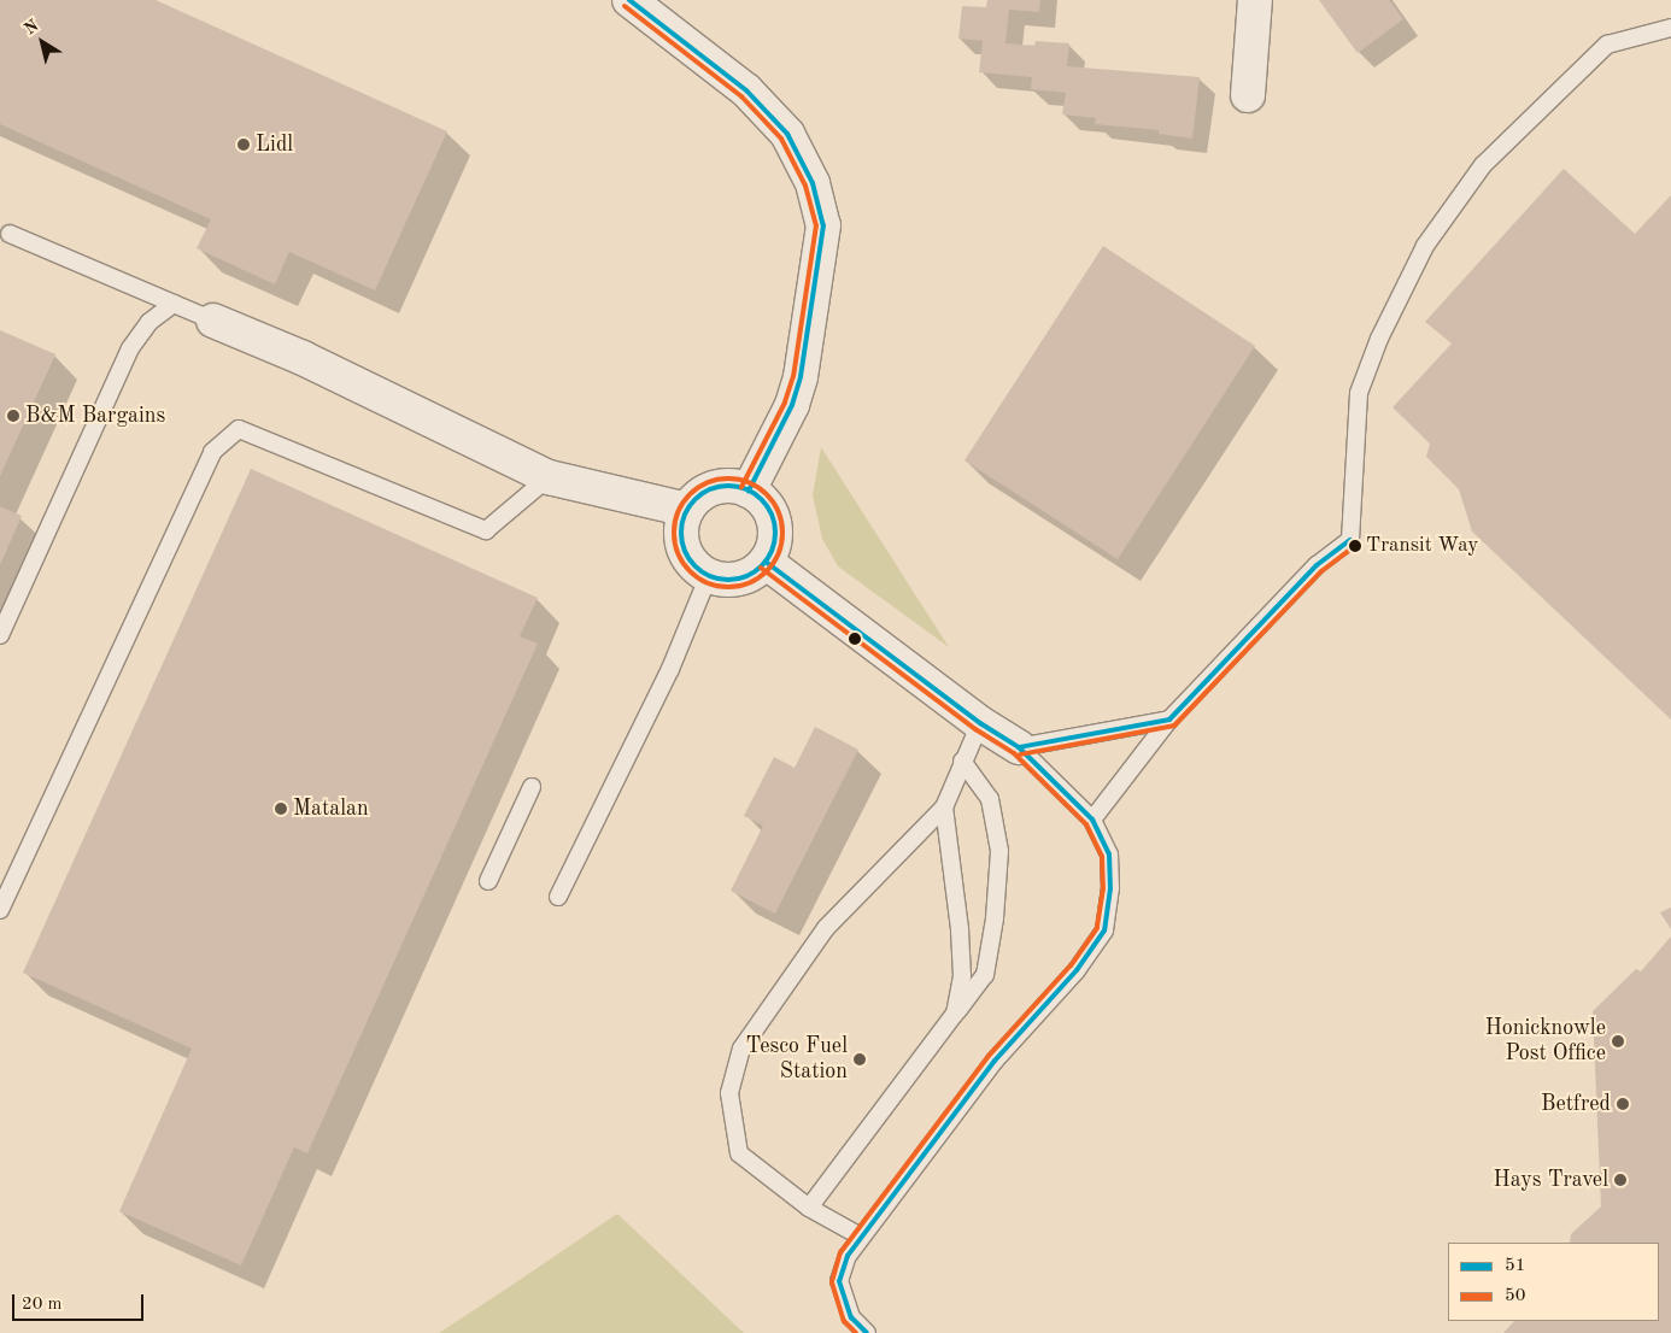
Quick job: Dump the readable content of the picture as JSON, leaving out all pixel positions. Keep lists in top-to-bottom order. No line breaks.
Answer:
{"places":["Lidl","B&M Bargains","Transit Way","Matalan","Honicknowle Post Office","Tesco Fuel Station","Betfred","Hays Travel"],"lines":["transit line 51","transit line 50"],"legend":["51","50"],"scale_bar":"20 m","north":"top left"}
